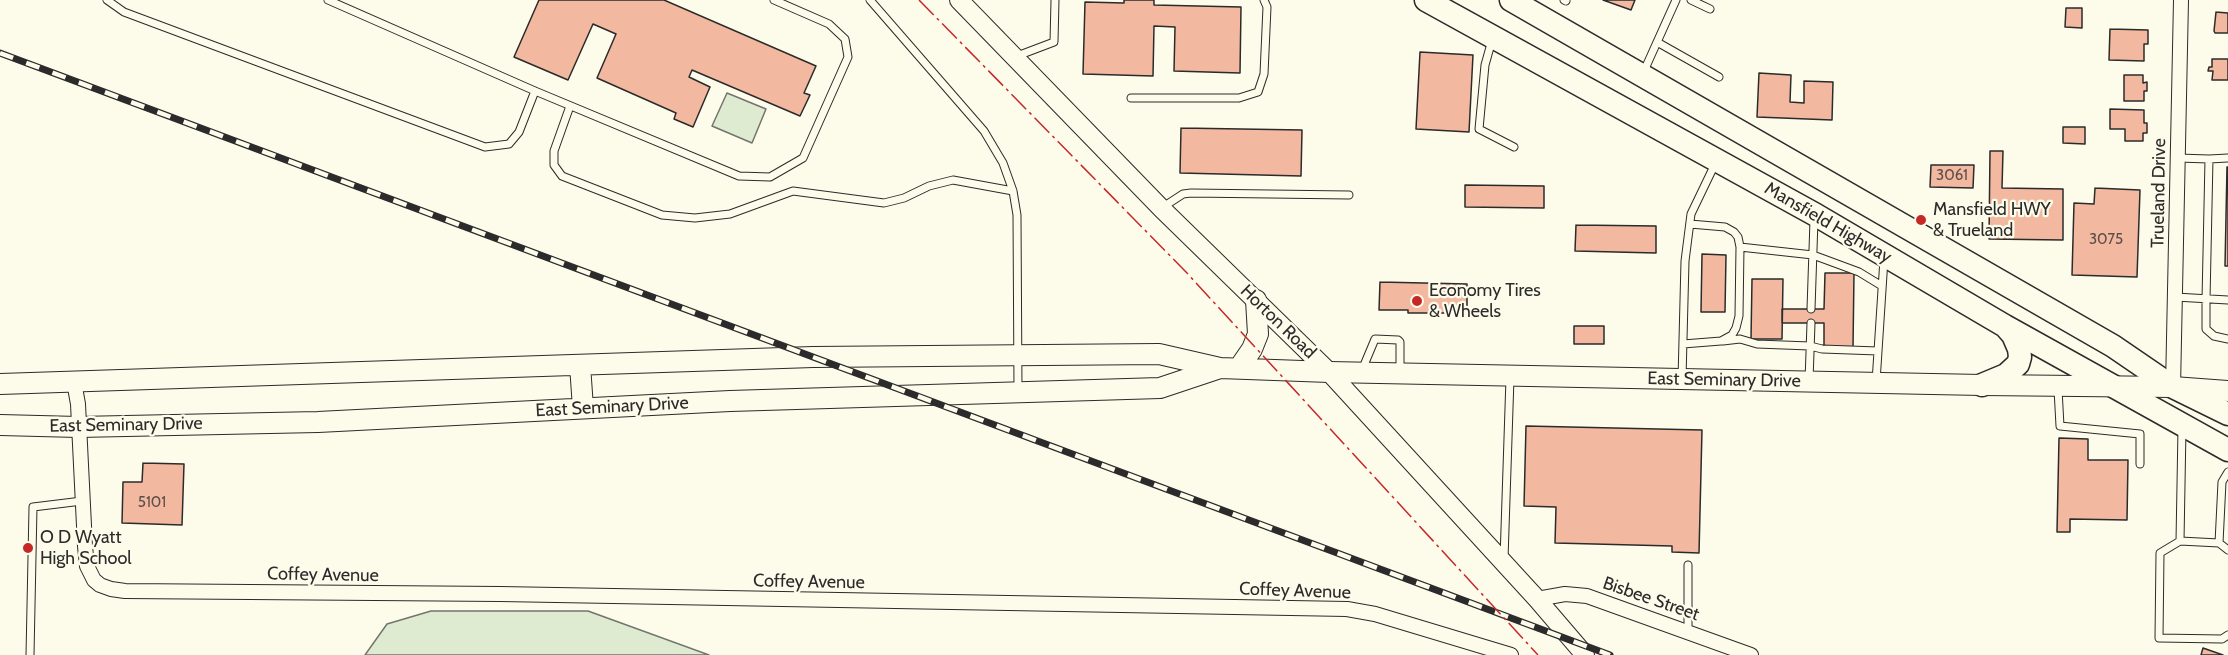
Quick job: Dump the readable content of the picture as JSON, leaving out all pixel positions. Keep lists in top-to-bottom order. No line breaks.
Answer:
{"streets":{"main road":["Mansfield Highway","East Seminary Drive"],"street":["Trueland Drive","Horton Road","Coffey Avenue","Bisbee Street"]},"crossings":[["Trueland Drive","Mansfield Highway"],["Trueland Drive","East Seminary Drive"],["Mansfield Highway","East Seminary Drive"],["Horton Road","East Seminary Drive"],["Horton Road","Bisbee Street"]],"places":["Mansfield HWY & Trueland","Economy Tires & Wheels","O D Wyatt High School"],"house_numbers":["3061","3075","5101"]}
